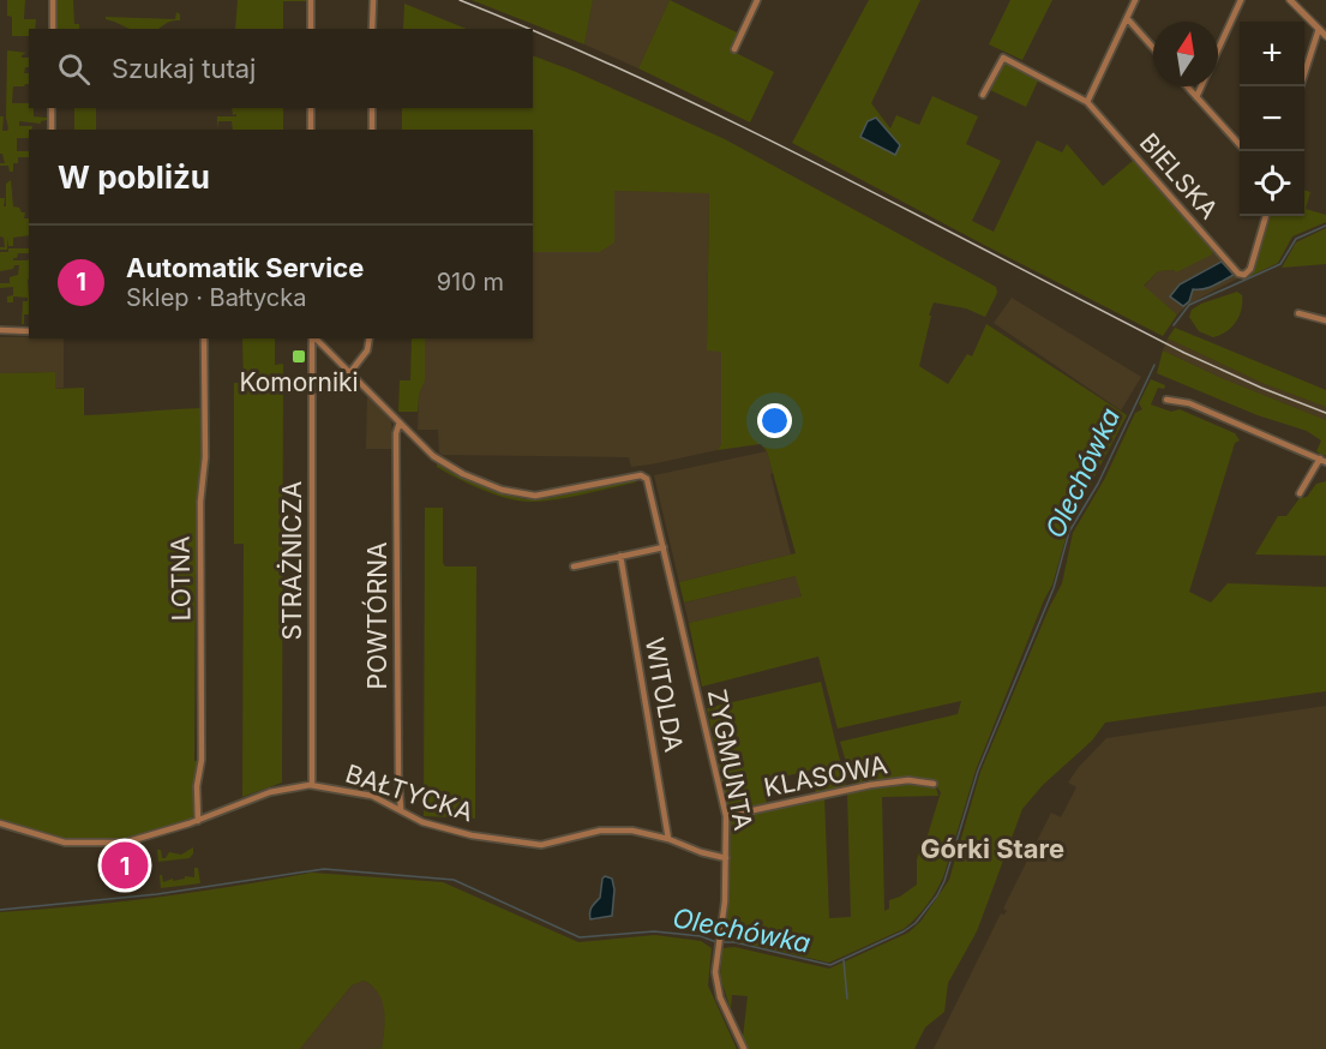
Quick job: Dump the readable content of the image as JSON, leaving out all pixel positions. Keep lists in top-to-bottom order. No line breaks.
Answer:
{"streets":{"street":["BIELSKA","STRAŻNICZA","LOTNA","POWTÓRNA","WITOLDA","ZYGMUNTA","KLASOWA","BAŁTYCKA"]},"crossings":[["STRAŻNICZA","BAŁTYCKA"],["LOTNA","BAŁTYCKA"],["POWTÓRNA","ZYGMUNTA"],["POWTÓRNA","BAŁTYCKA"],["WITOLDA","BAŁTYCKA"],["ZYGMUNTA","KLASOWA"],["ZYGMUNTA","BAŁTYCKA"]],"districts":["Górki Stare"],"water":["Olechówka"],"places":{"transit":["Komorniki"]},"north":"top","page":{"map_buttons":["+","−"],"search":"Szukaj tutaj","heading":"W pobliżu","list":[{"mark":"1","name":"Automatik Service","note":"Sklep · Bałtycka","value":"910 m"}],"pins":"1"}}
